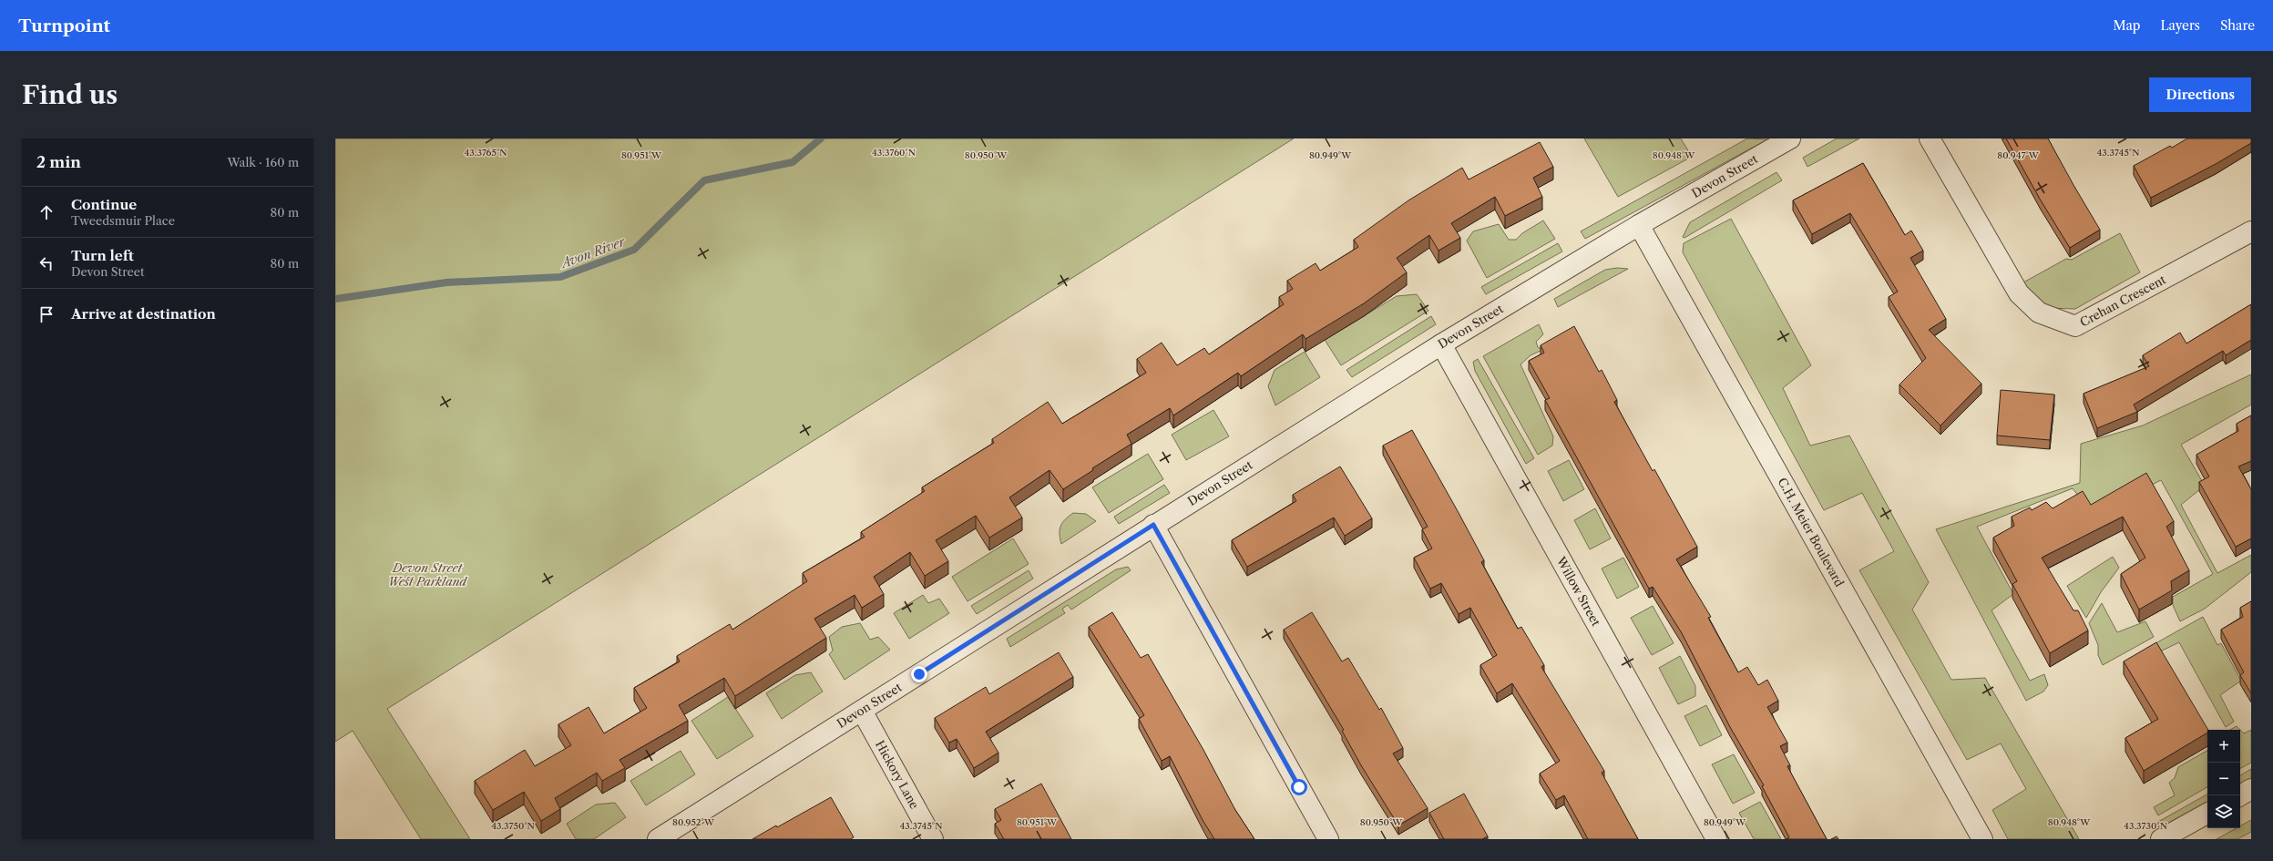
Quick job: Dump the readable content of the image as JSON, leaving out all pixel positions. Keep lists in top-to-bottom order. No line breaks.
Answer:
{"streets":{"street":["Devon Street","Crehan Crescent","C.H. Meier Boulevard","Willow Street","Hickory Lane"]},"crossings":[["Devon Street","C.H. Meier Boulevard"],["Devon Street","Willow Street"],["Devon Street","Hickory Lane"]],"water":["Avon River"],"parks":["Devon Street West Parkland"],"page":{"header":"Turnpoint","nav":["Map","Layers","Share"],"buttons":"Directions","title":"Find us","heading":["2 min","Walk · 160 m"],"list":[["Continue","Tweedsmuir Place","80 m"],["Turn left","Devon Street","80 m"],"Arrive at destination"],"map_buttons":["+","−"]},"coordinates":["43.3760°N","43.3765°N","43.3745°N","80.951°W","80.950°W","80.949°W","80.948°W","80.947°W","80.952°W","43.3750°N","43.3730°N"]}
